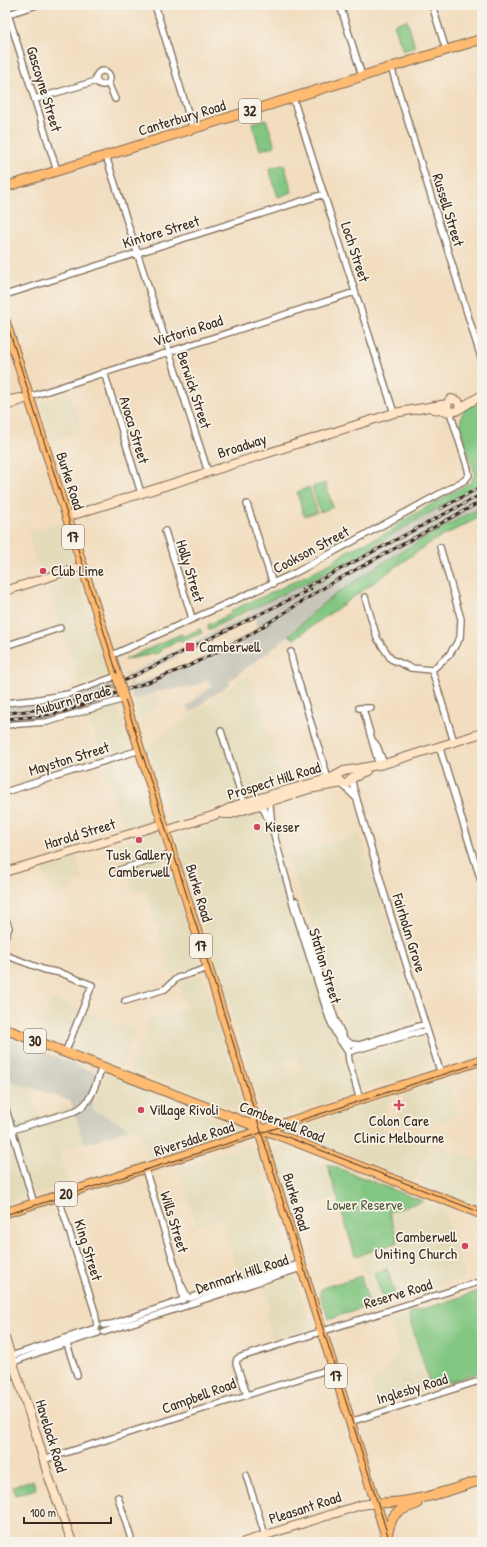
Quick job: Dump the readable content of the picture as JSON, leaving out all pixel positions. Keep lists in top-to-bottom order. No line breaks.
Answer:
{"streets":{"main road":["32","Canterbury Road","Burke Road","17","30","Camberwell Road","Riversdale Road","20"],"street":["Gascoyne Street","Russell Street","Kintore Street","Loch Street","Victoria Road","Berwick Street","Avoca Street","Broadway","Cookson Street","Holly Street","Auburn Parade","Mayston Street","Prospect Hill Road","Harold Street","Fairholm Grove","Station Street","Wills Street","King Street","Denmark Hill Road","Reserve Road","Inglesby Road","Campbell Road","Havelock Road","Pleasant Road"]},"crossings":[["Gascoyne Street","Canterbury Road"],["Canterbury Road","Russell Street"],["Canterbury Road","Loch Street"],["Canterbury Road","Berwick Street"],["Kintore Street","Loch Street"],["Kintore Street","Berwick Street"],["Loch Street","Victoria Road"],["Loch Street","Broadway"],["Victoria Road","Berwick Street"],["Victoria Road","Avoca Street"],["Victoria Road","Burke Road"],["Berwick Street","Broadway"],["Avoca Street","Broadway"],["Broadway","Burke Road"],["Broadway","Cookson Street"],["Burke Road","Cookson Street"],["Burke Road","Auburn Parade"],["Burke Road","Mayston Street"],["Burke Road","Prospect Hill Road"],["Burke Road","Harold Street"],["Burke Road","Camberwell Road"],["Burke Road","Riversdale Road"],["Burke Road","Denmark Hill Road"],["Burke Road","Reserve Road"],["Burke Road","Inglesby Road"],["Burke Road","Campbell Road"],["Burke Road","Pleasant Road"],["Cookson Street","Holly Street"],["Prospect Hill Road","Harold Street"],["Prospect Hill Road","Fairholm Grove"],["Prospect Hill Road","Station Street"],["Fairholm Grove","Riversdale Road"],["Station Street","Riversdale Road"],["Camberwell Road","Riversdale Road"],["Riversdale Road","Wills Street"],["Riversdale Road","King Street"],["Wills Street","Denmark Hill Road"],["King Street","Denmark Hill Road"],["Denmark Hill Road","Havelock Road"],["Reserve Road","Campbell Road"],["Campbell Road","Havelock Road"]],"parks":["Lower Reserve"],"places":{"other":["Club Lime","Kieser","Tusk Gallery Camberwell","Village Rivoli","Camberwell Uniting Church"],"transit":["Camberwell"],"health":["Colon Care Clinic Melbourne"]},"scale_bar":"100 m"}
